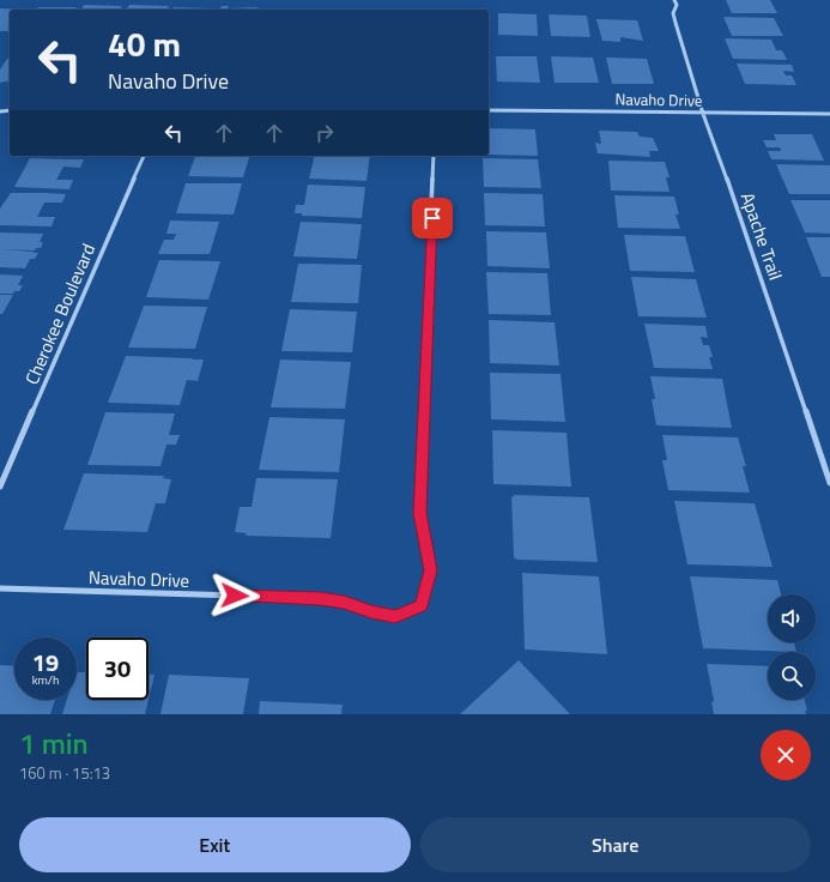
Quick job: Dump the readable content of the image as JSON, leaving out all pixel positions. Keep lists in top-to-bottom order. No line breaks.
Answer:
{"streets":{"street":["Navaho Drive","Apache Trail","Cherokee Boulevard"]},"crossings":[["Navaho Drive","Apache Trail"]],"page":{"turn":["40 m","Navaho Drive"],"speed":"19 km/h","limit":"30","heading":["1 min","160 m · 15:13"],"buttons":["Exit","Share"]}}
